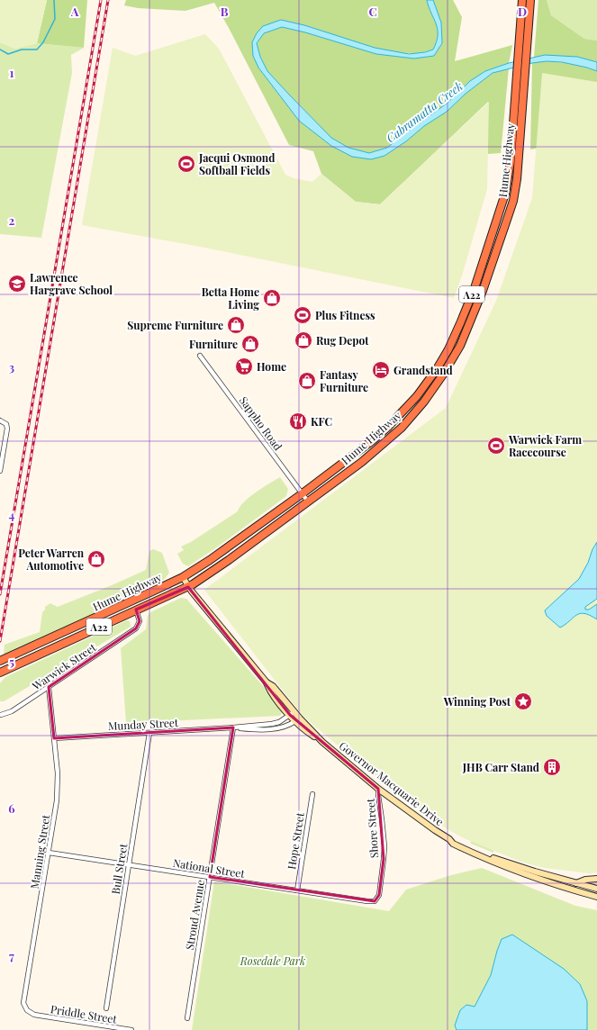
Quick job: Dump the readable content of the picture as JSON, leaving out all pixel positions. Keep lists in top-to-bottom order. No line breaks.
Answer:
{"streets":{"highway":["Hume Highway","A22"],"main road":["Governor Macquarie Drive"],"street":["Sappho Road","Warwick Street","Munday Street","Shore Street","Hope Street","Manning Street","National Street","Bull Street","Stroud Avenue","Priddle Street"]},"crossings":[["Hume Highway","Sappho Road"],["Hume Highway","Warwick Street"],["Hume Highway","Governor Macquarie Drive"],["Warwick Street","Manning Street"],["Munday Street","Governor Macquarie Drive"],["Munday Street","Manning Street"],["Munday Street","Bull Street"],["Munday Street","Stroud Avenue"],["Governor Macquarie Drive","Shore Street"],["Shore Street","National Street"],["Hope Street","National Street"],["Manning Street","National Street"],["Manning Street","Priddle Street"],["National Street","Bull Street"],["National Street","Stroud Avenue"]],"water":["Cabramatta Creek"],"parks":["Rosedale Park"],"places":{"sports":["Jacqui Osmond Softball Fields","Plus Fitness","Warwick Farm Racecourse"],"school or university":["Lawrence Hargrave School"],"shop":["Betta Home Living","Supreme Furniture","Rug Depot","Furniture","Fantasy Furniture","Peter Warren Automotive"],"supermarket":["Home"],"hotel":["Grandstand"],"restaurant":["KFC"],"place":["Winning Post"],"building":["JHB Carr Stand"]},"grid":{"columns":["A","B","C","D"],"rows":["1","2","3","4","5","6","7"]}}
